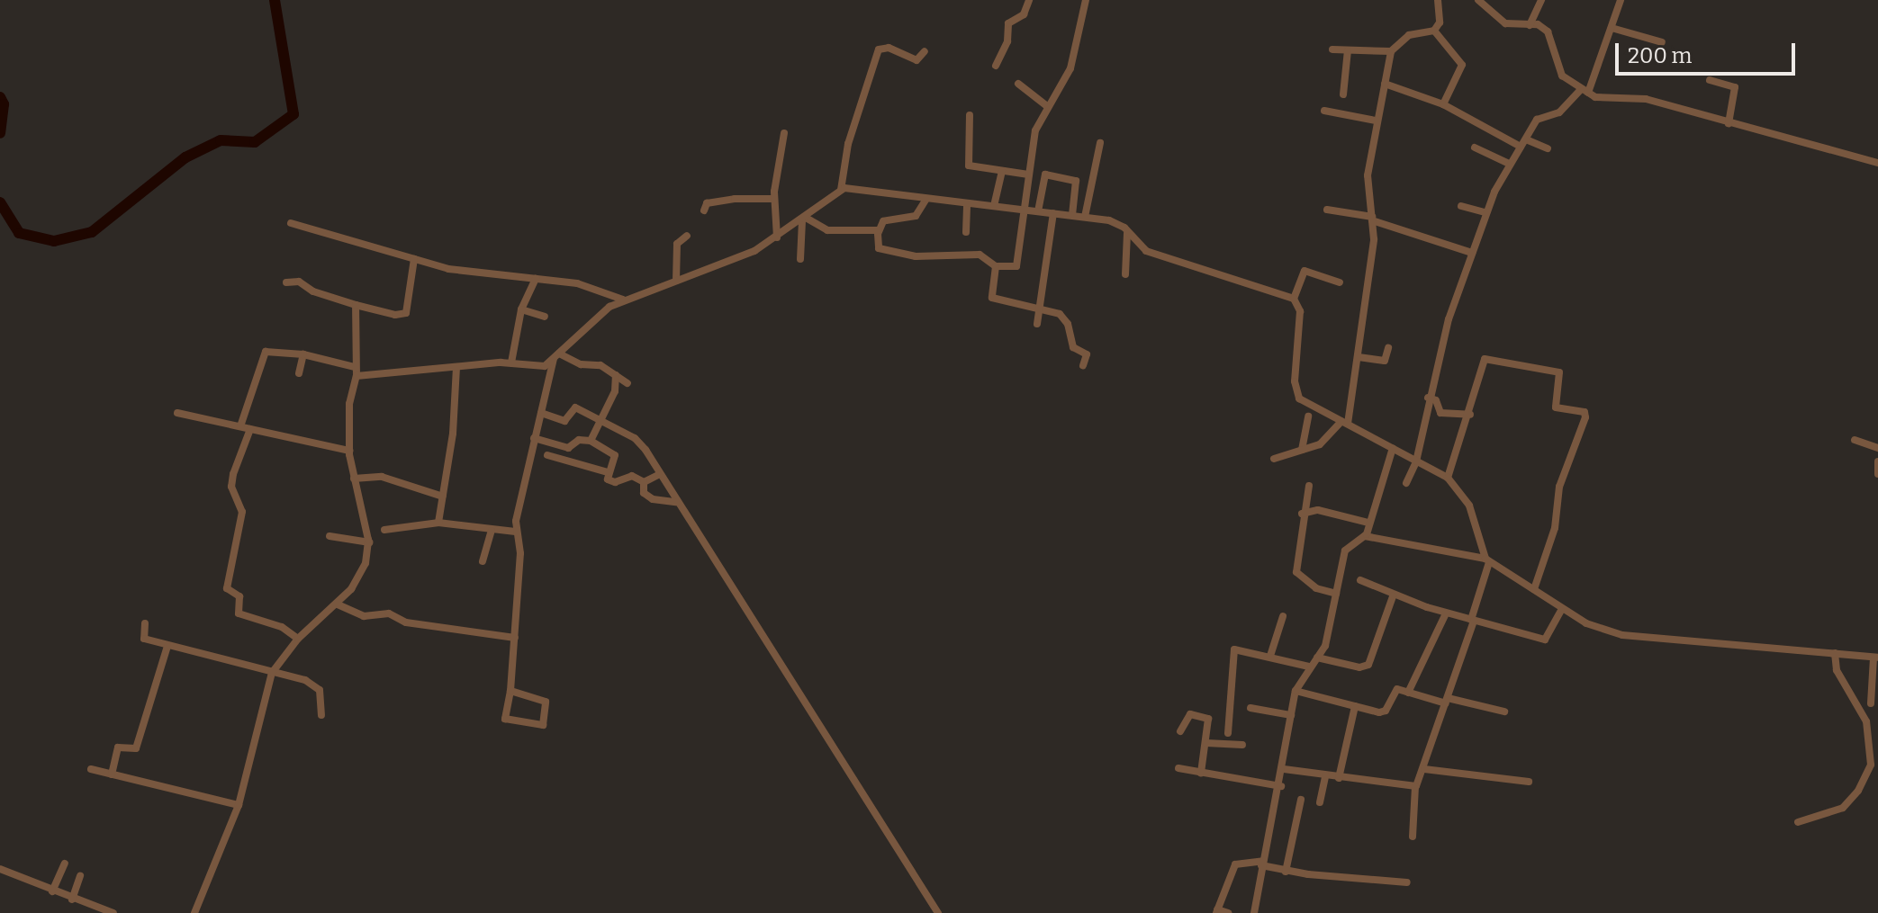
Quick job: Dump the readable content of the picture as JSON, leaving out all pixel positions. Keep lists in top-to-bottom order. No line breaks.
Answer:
{"scale_bar":"200 m"}
